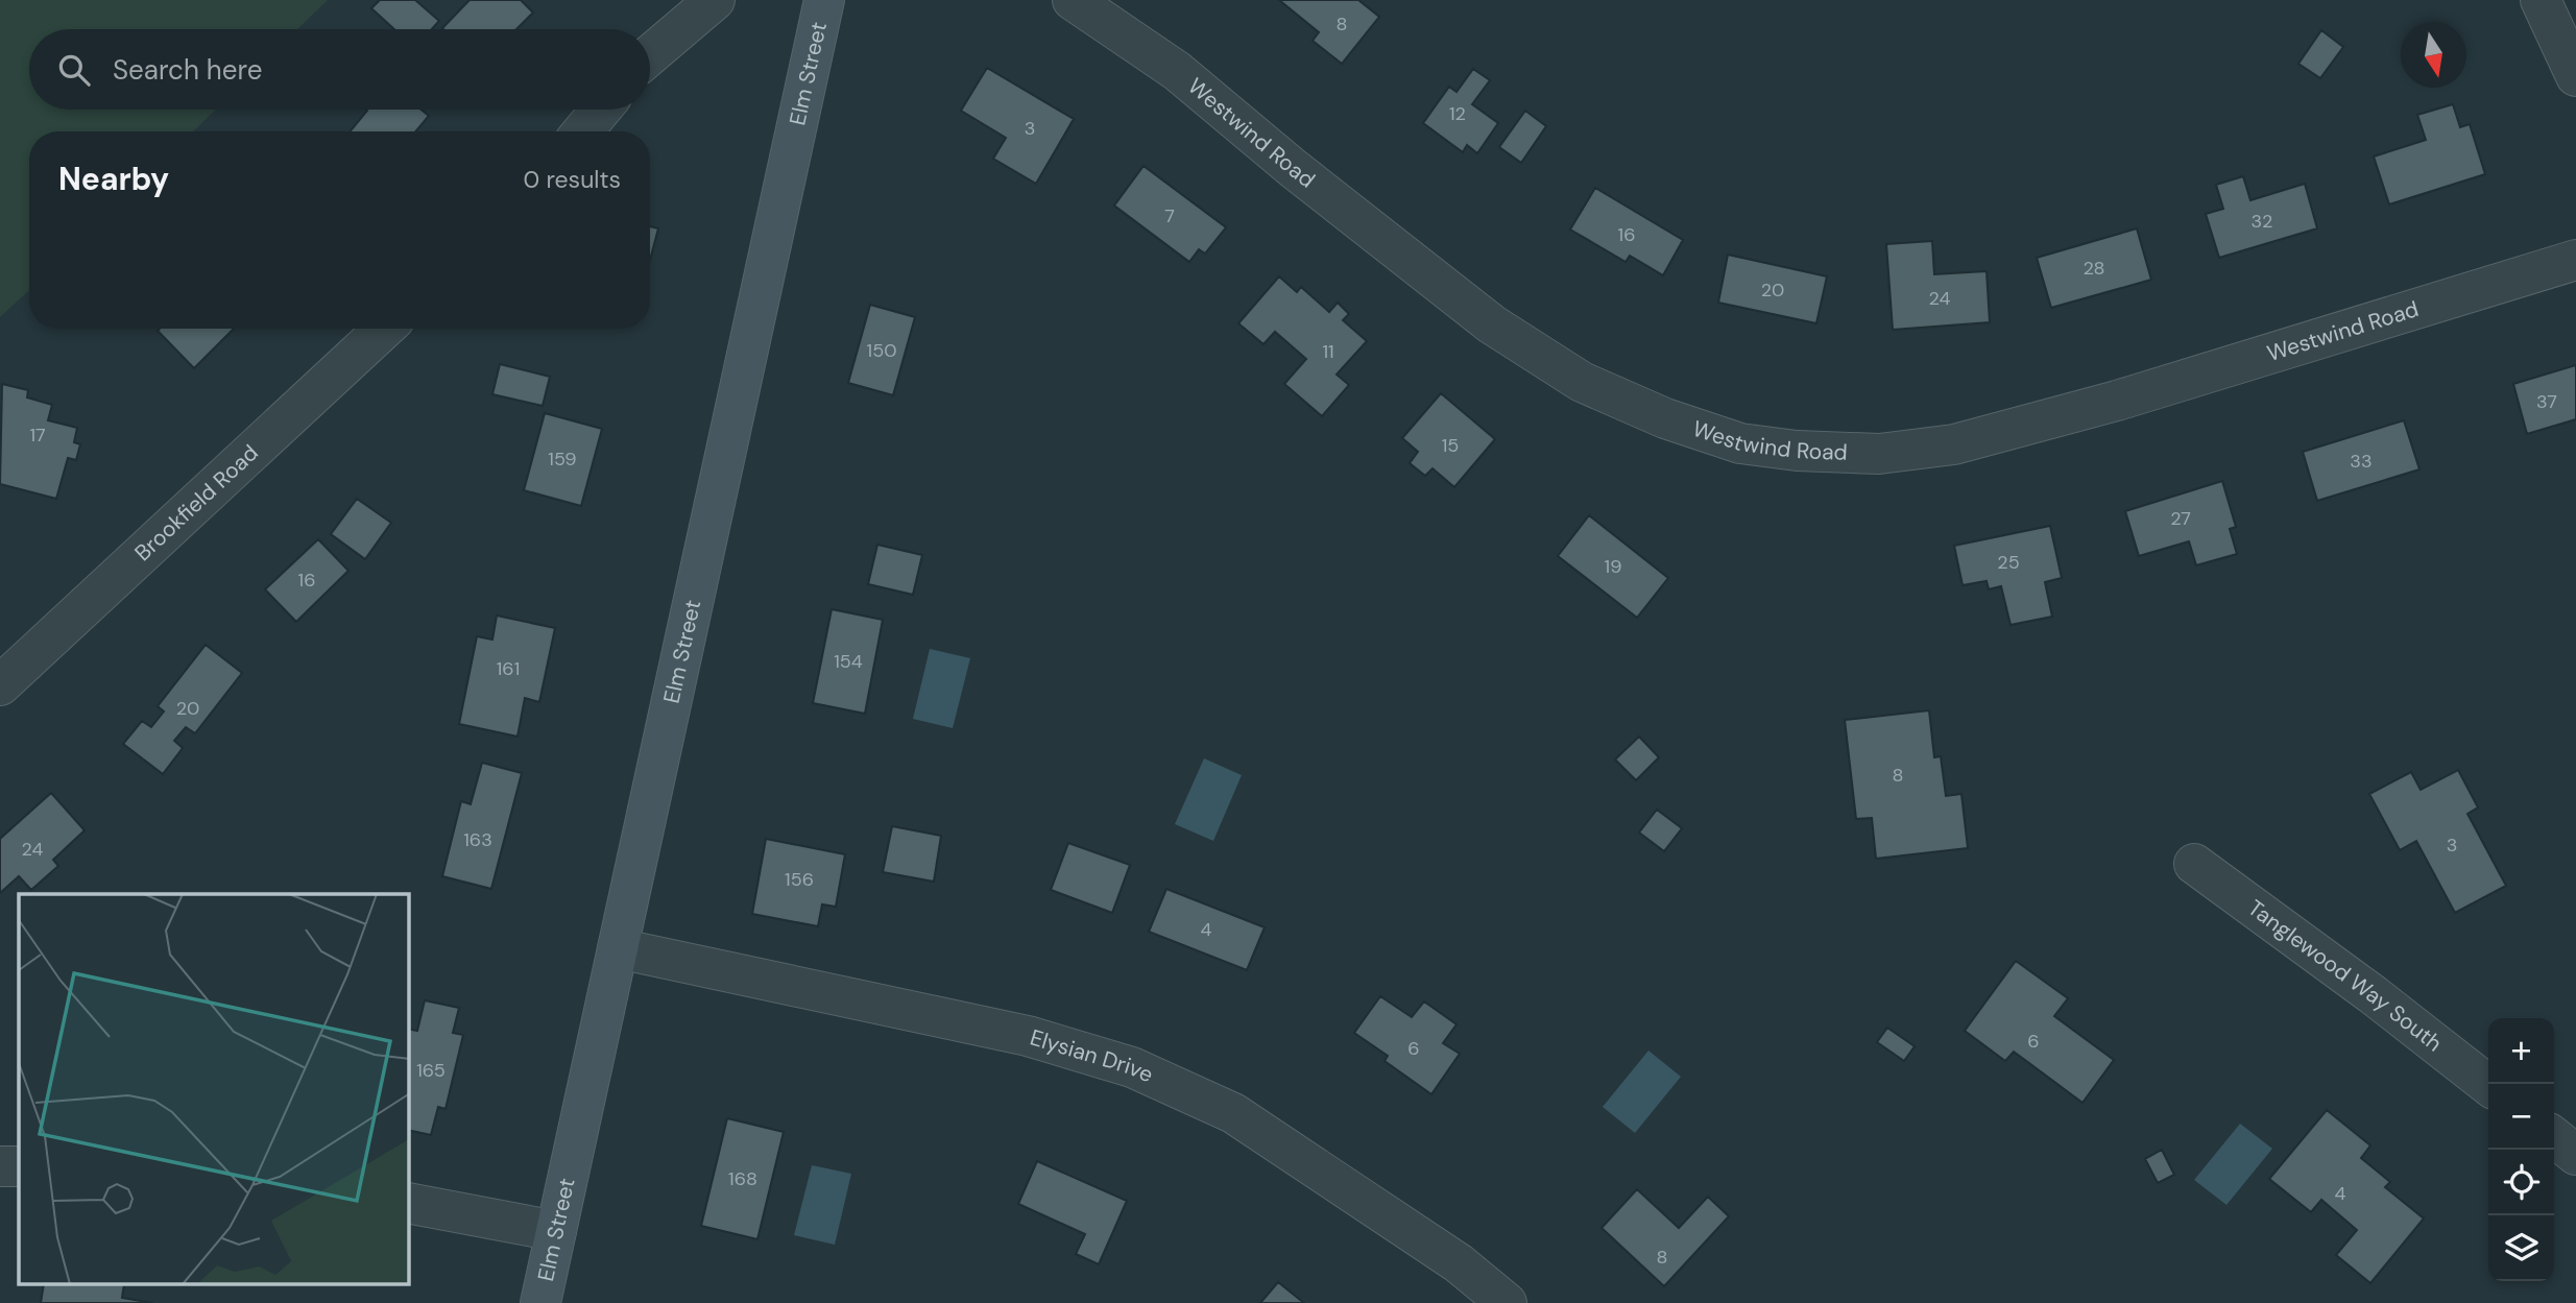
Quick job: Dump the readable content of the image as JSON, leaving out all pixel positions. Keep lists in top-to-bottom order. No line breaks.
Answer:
{"streets":{"main road":["Elm Street"],"street":["Westwind Road","Brookfield Road","Tanglewood Way South","Elysian Drive"]},"crossings":[["Elm Street","Elysian Drive"]],"house_numbers":["8","12","3","7","32","16","28","20","24","150","11","37","17","15","159","33","27","25","19","16","154","161","20","8","163","3","24","156","4","6","6","165","168","4","8"],"north":"bottom","page":{"search":"Search here","heading":["Nearby","0 results"],"map_buttons":["+","−"]}}
